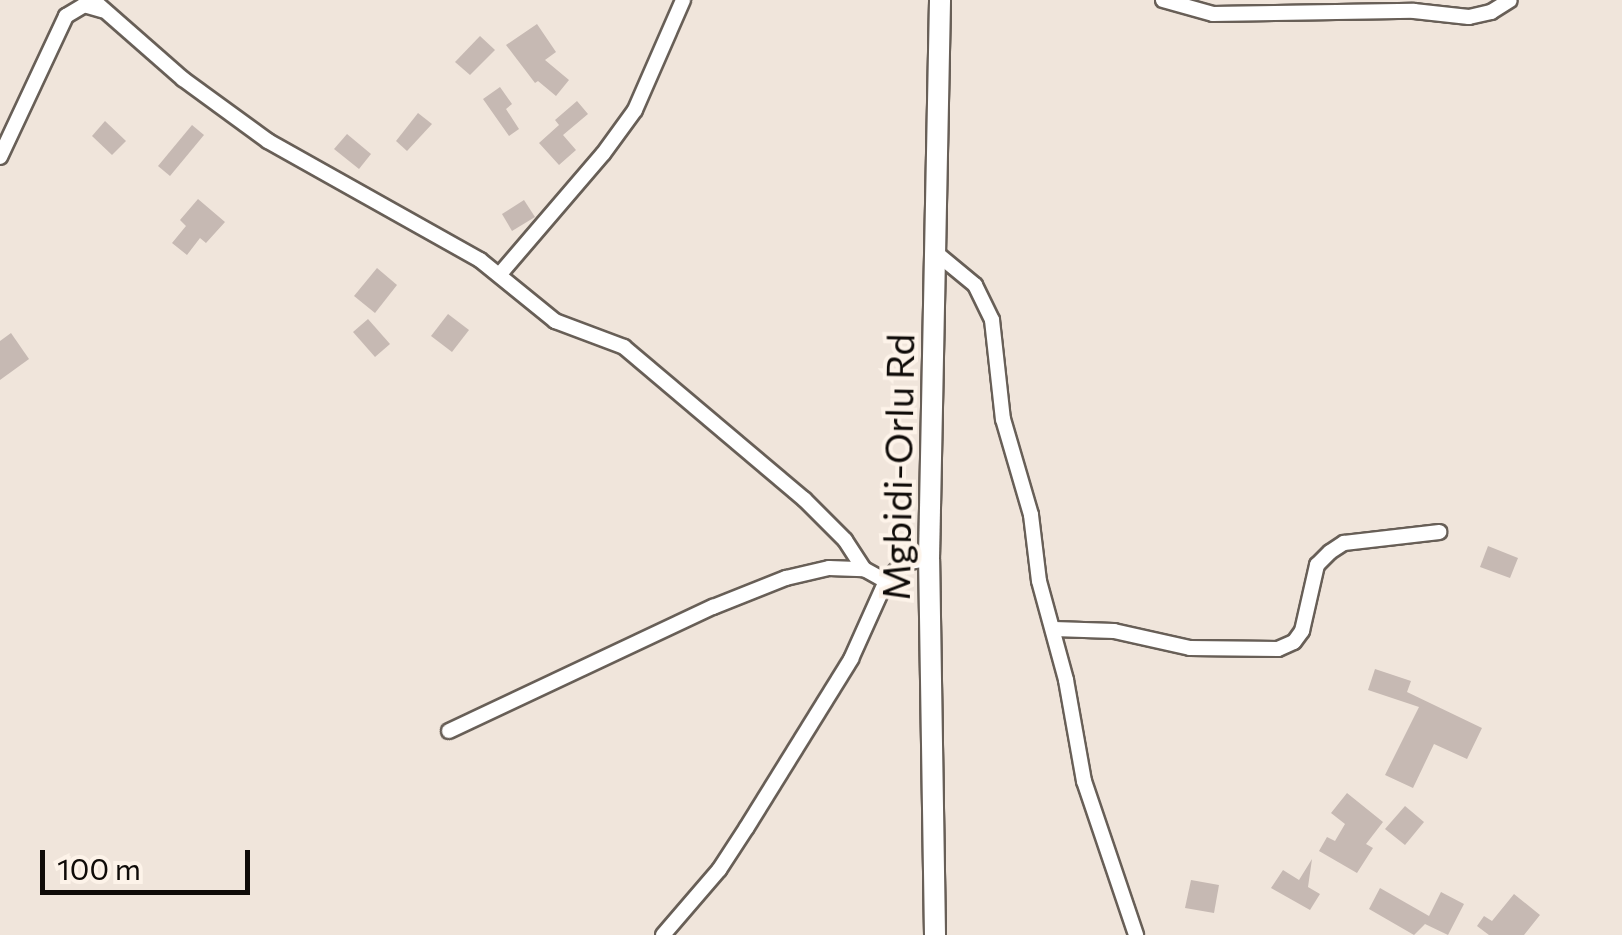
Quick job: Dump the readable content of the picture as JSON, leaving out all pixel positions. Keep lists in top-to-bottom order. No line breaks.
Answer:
{"streets":{"main road":["Mgbidi-Orlu Rd"]},"scale_bar":"100 m"}
